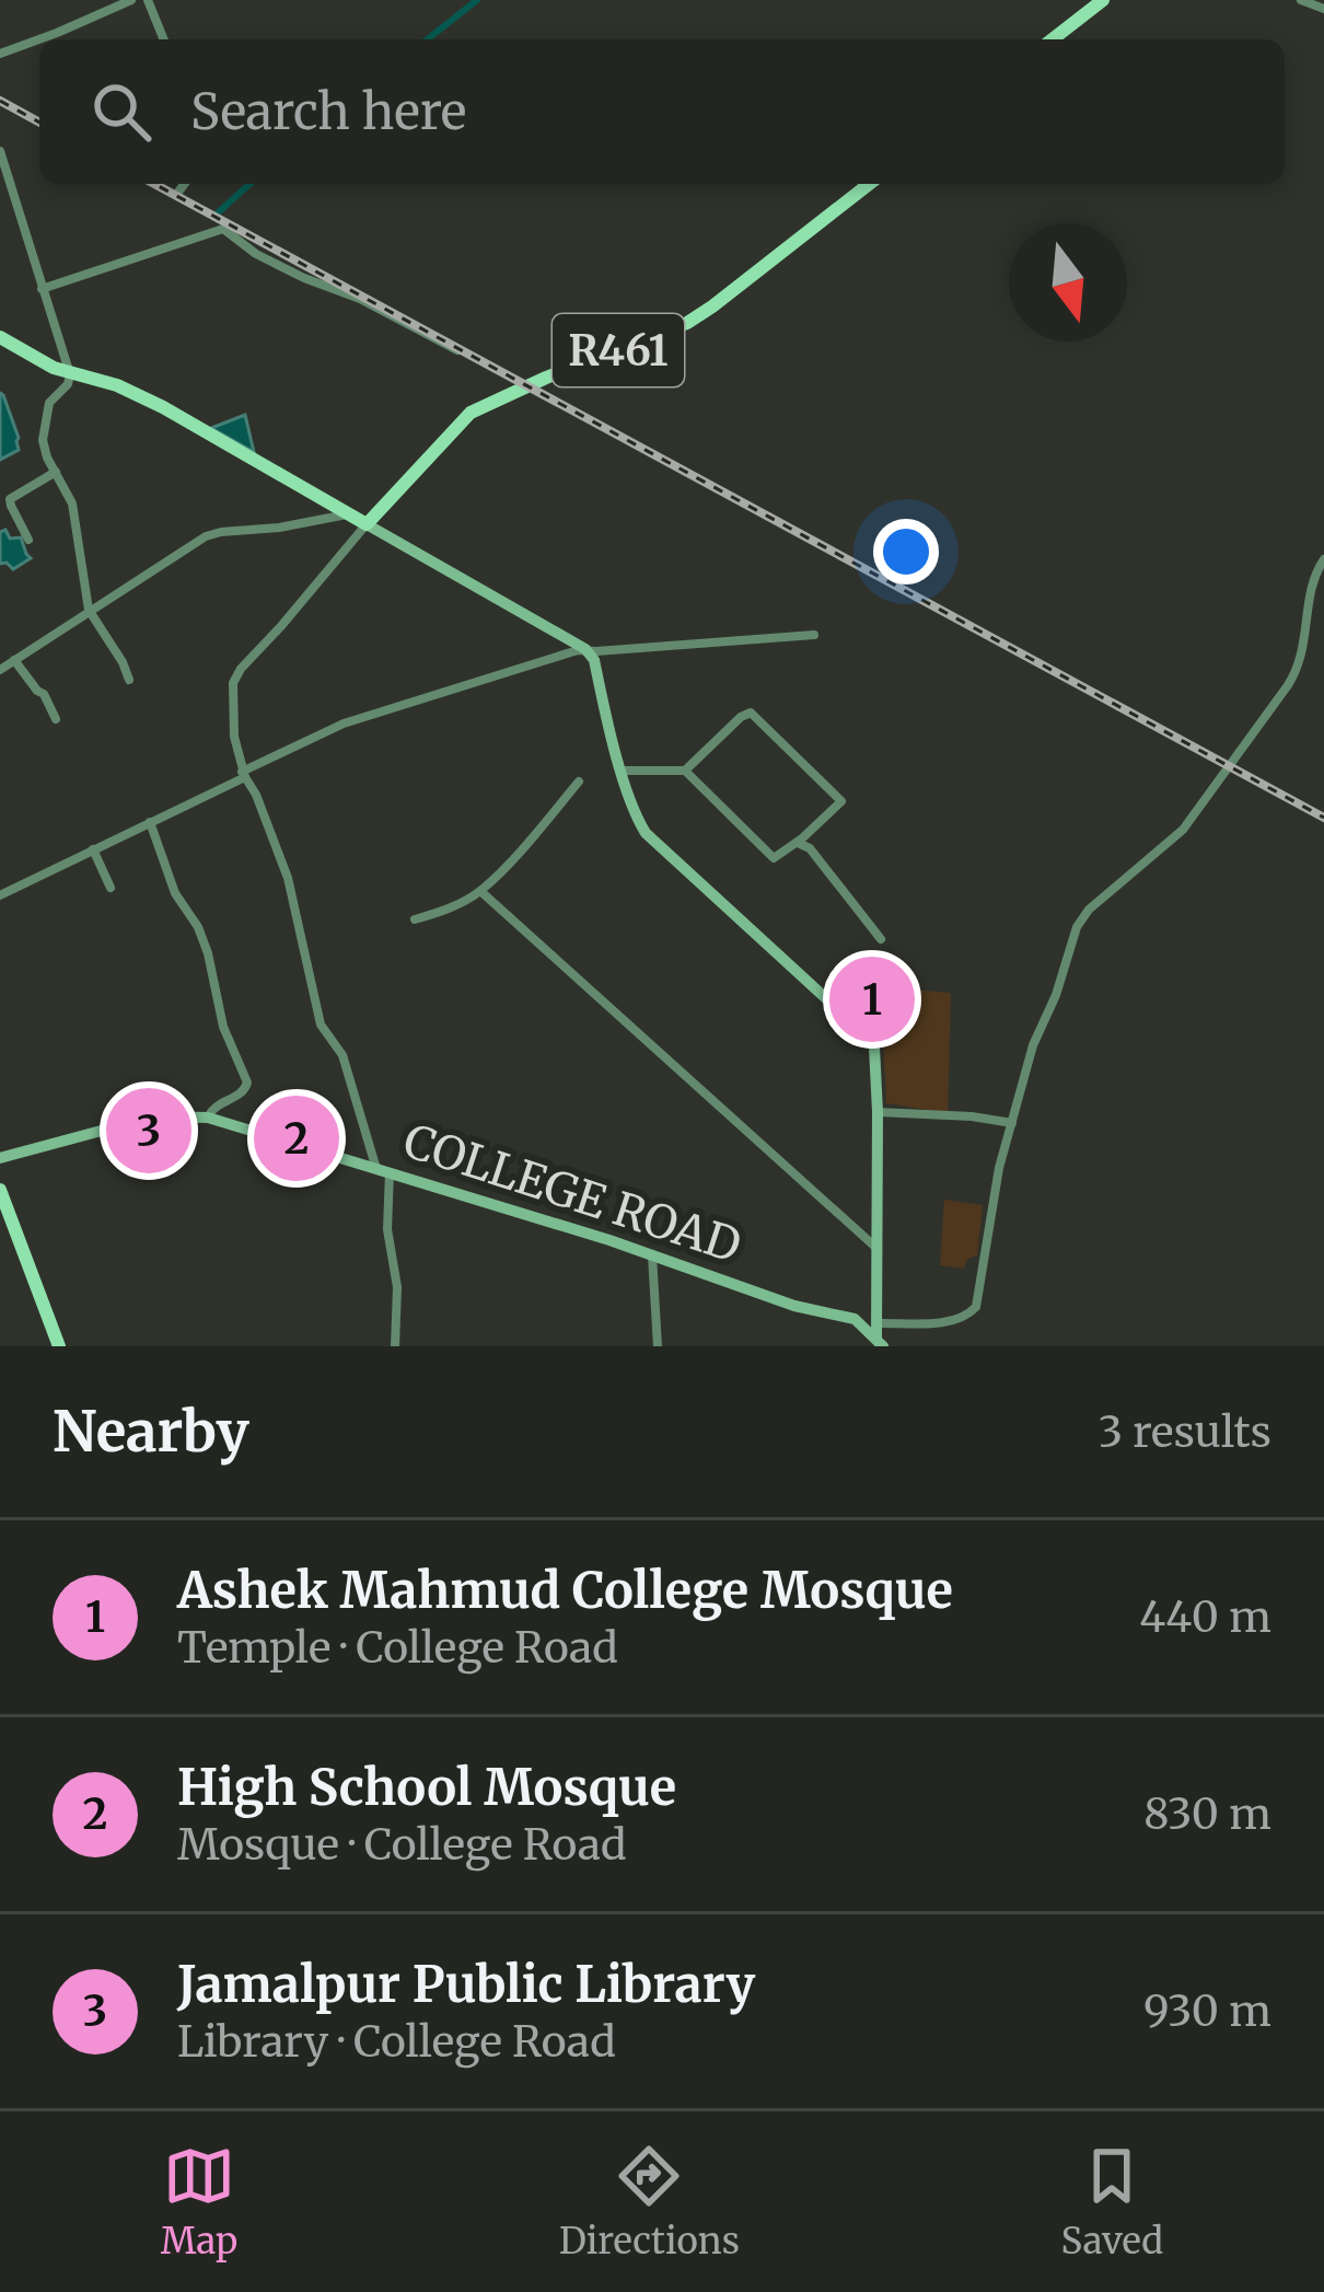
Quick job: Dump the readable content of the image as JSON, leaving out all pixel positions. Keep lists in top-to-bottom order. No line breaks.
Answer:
{"streets":{"main road":["R461","COLLEGE ROAD"]},"north":"bottom","page":{"search":"Search here","pins":["1","3","2"],"heading":["Nearby","3 results"],"list":[{"mark":"1","name":"Ashek Mahmud College Mosque","note":"Temple · College Road","value":"440 m"},{"mark":"2","name":"High School Mosque","note":"Mosque · College Road","value":"830 m"},{"mark":"3","name":"Jamalpur Public Library","note":"Library · College Road","value":"930 m"}],"nav":["Map","Directions","Saved"]}}
